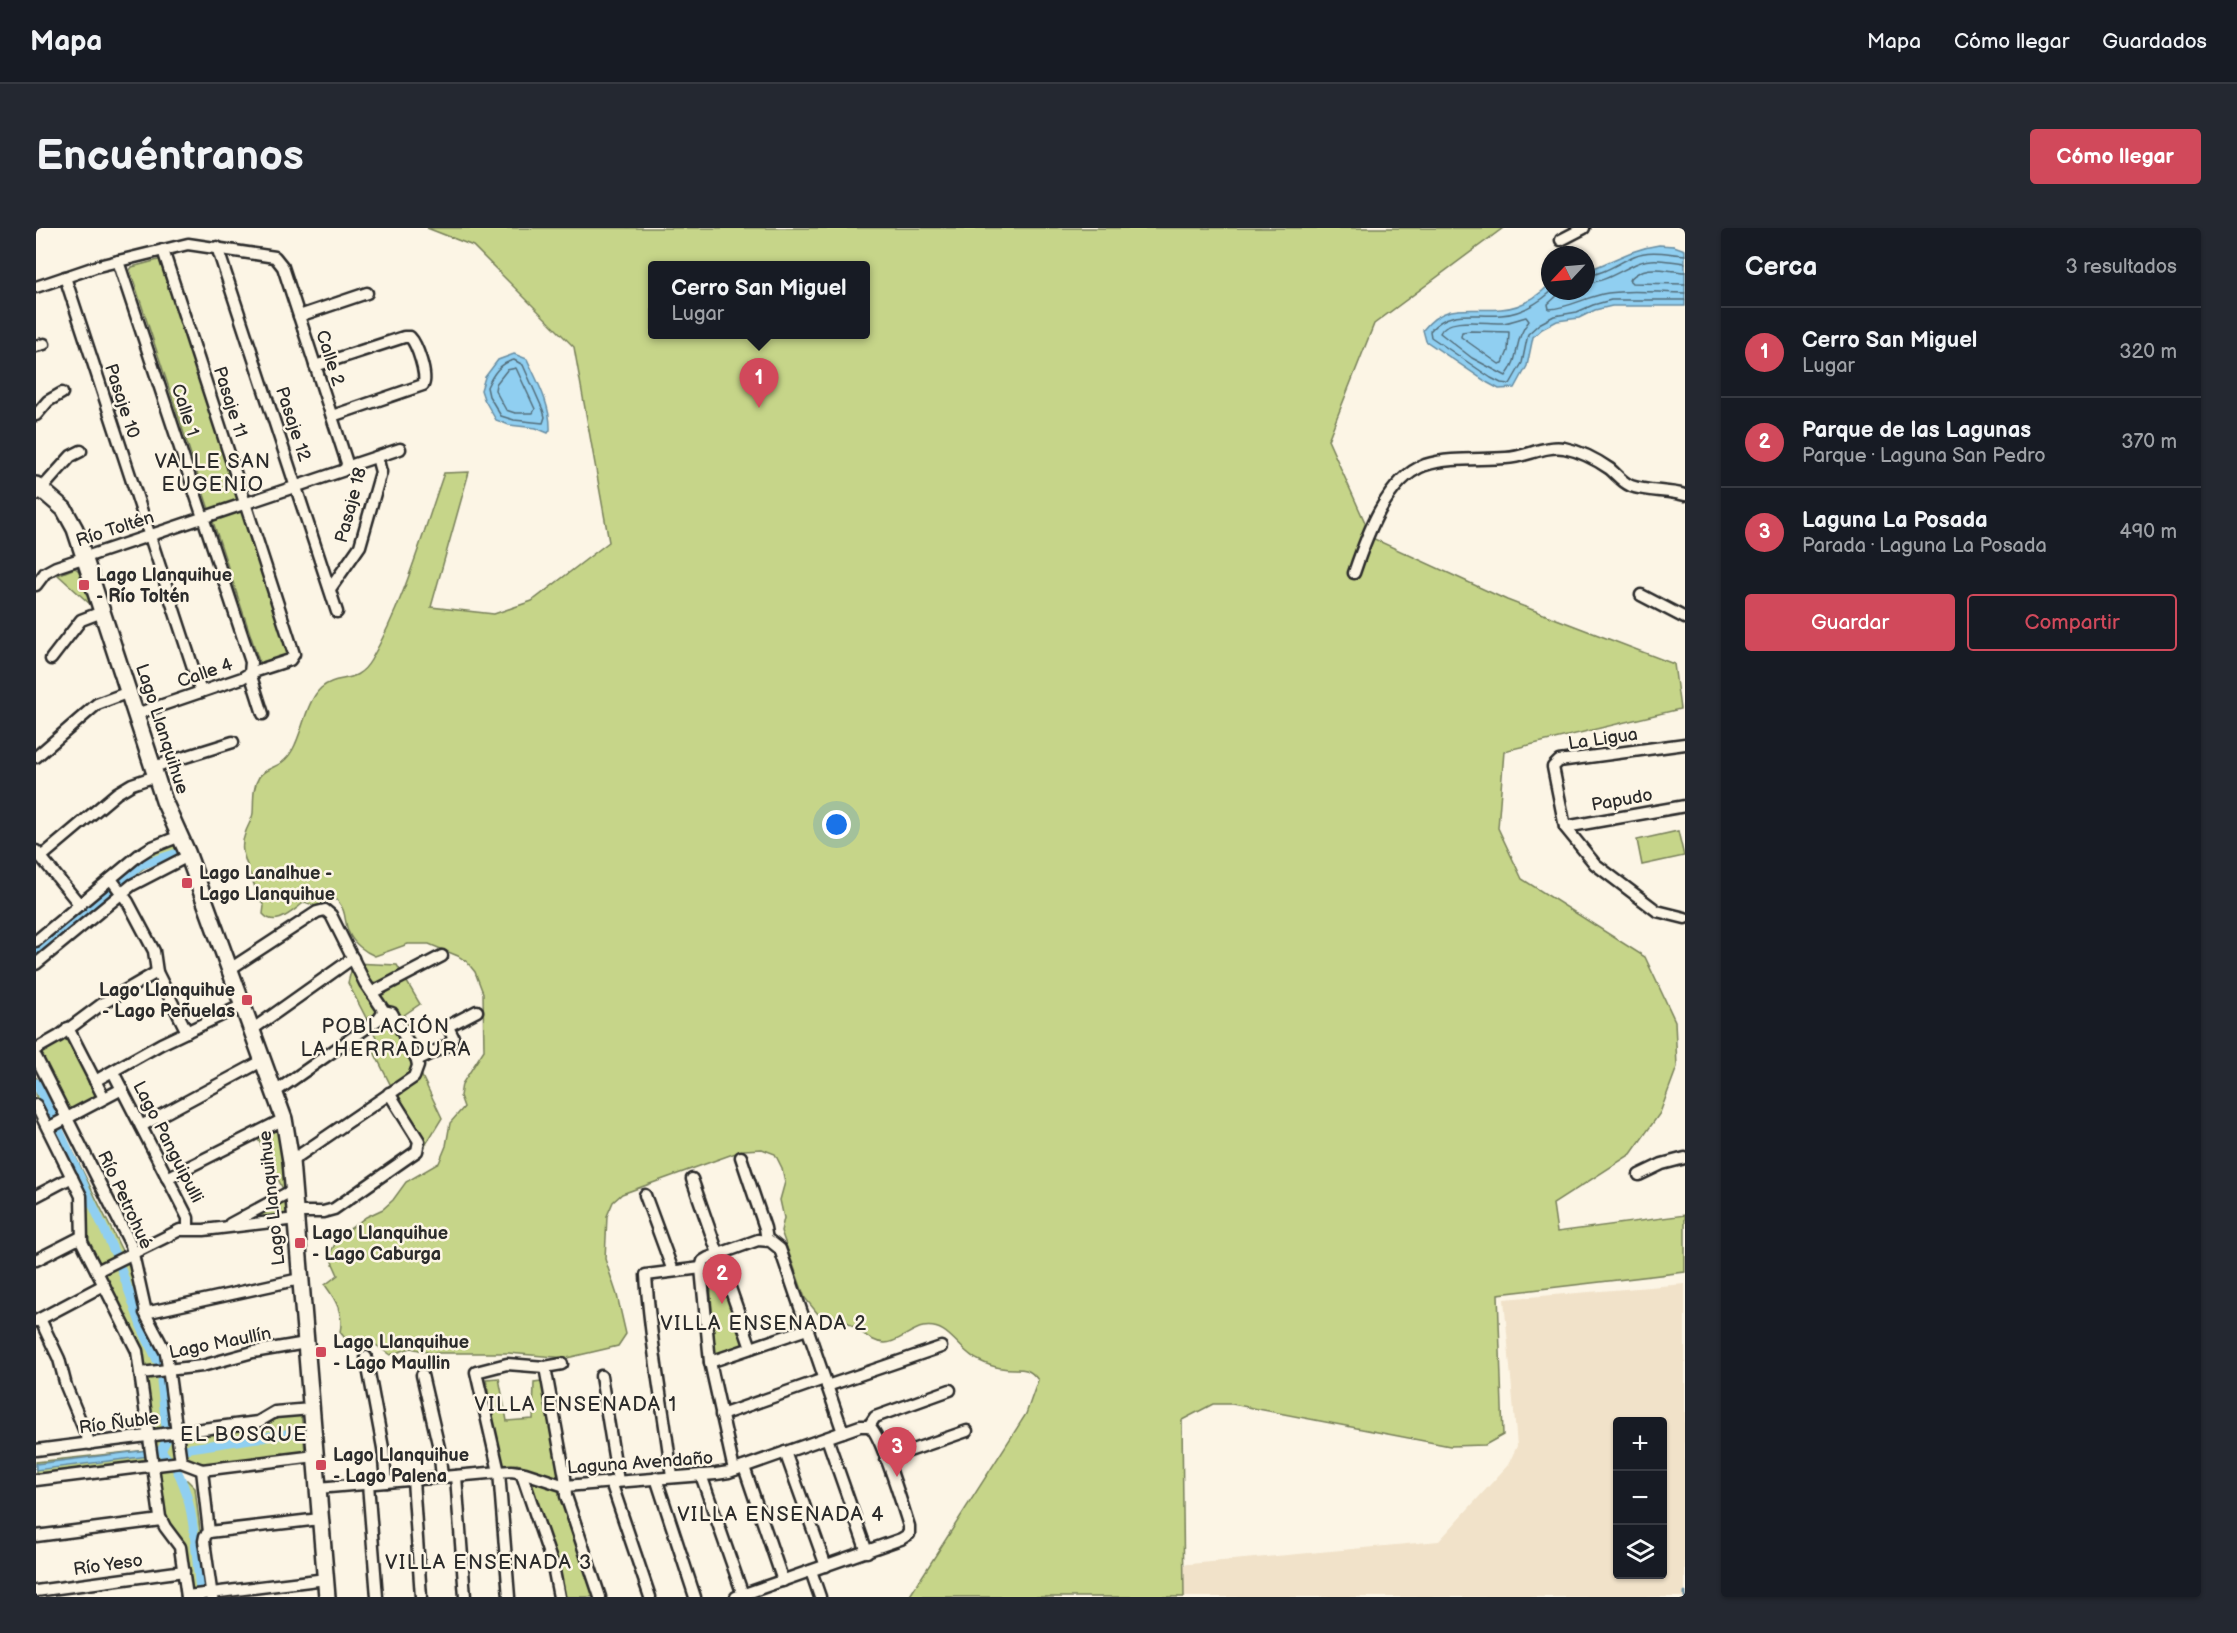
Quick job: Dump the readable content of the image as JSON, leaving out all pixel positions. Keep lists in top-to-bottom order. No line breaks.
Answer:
{"streets":{"street":["Calle 2","Pasaje 10","Pasaje 11","Calle 1","Pasaje 12","Pasaje 18","Río Toltén","Calle 4","Lago Llanquihue","La Ligua","Papudo","Lago Panguipulli","Río Petrohué","Lago Maullín","Río Ñuble","Laguna Avendaño","Río Yeso"]},"crossings":[["Calle 2","Pasaje 12"],["Calle 2","Río Toltén"],["Pasaje 10","Río Toltén"],["Pasaje 10","Calle 4"],["Pasaje 11","Calle 1"],["Pasaje 11","Río Toltén"],["Pasaje 11","Calle 4"],["Calle 1","Río Toltén"],["Calle 1","Calle 4"],["Pasaje 12","Pasaje 18"],["Pasaje 12","Río Toltén"],["Pasaje 18","Río Toltén"],["Río Toltén","Lago Llanquihue"],["Calle 4","Lago Llanquihue"],["Lago Llanquihue","Lago Maullín"],["Lago Llanquihue","Río Ñuble"],["Lago Llanquihue","Laguna Avendaño"],["La Ligua","Papudo"],["Río Petrohué","Lago Maullín"],["Río Petrohué","Río Ñuble"],["Río Petrohué","Río Yeso"]],"districts":["VALLE SAN EUGENIO","POBLACIÓN LA HERRADURA","VILLA ENSENADA 2","VILLA ENSENADA 1","EL BOSQUE","VILLA ENSENADA 4","VILLA ENSENADA 3"],"places":{"transit":["Lago Llanquihue - Río Toltén","Lago Lanalhue - Lago Llanquihue","Lago Llanquihue - Lago Peñuelas","Lago Llanquihue - Lago Caburga","Lago Llanquihue - Lago Maullin","Lago Llanquihue - Lago Palena"]},"north":"bottom left","page":{"header":"Mapa","nav":["Mapa","Cómo llegar","Guardados"],"buttons":["Cómo llegar",["Guardar","Compartir"]],"title":"Encuéntranos","heading":["Cerca","3 resultados"],"popup":["Cerro San Miguel","Lugar"],"list":[{"mark":"1","name":"Cerro San Miguel","note":"Lugar","value":"320 m"},{"mark":"2","name":"Parque de las Lagunas","note":"Parque · Laguna San Pedro","value":"370 m"},{"mark":"3","name":"Laguna La Posada","note":"Parada · Laguna La Posada","value":"490 m"}],"pins":["1","2","3"],"map_buttons":["+","−"]}}
